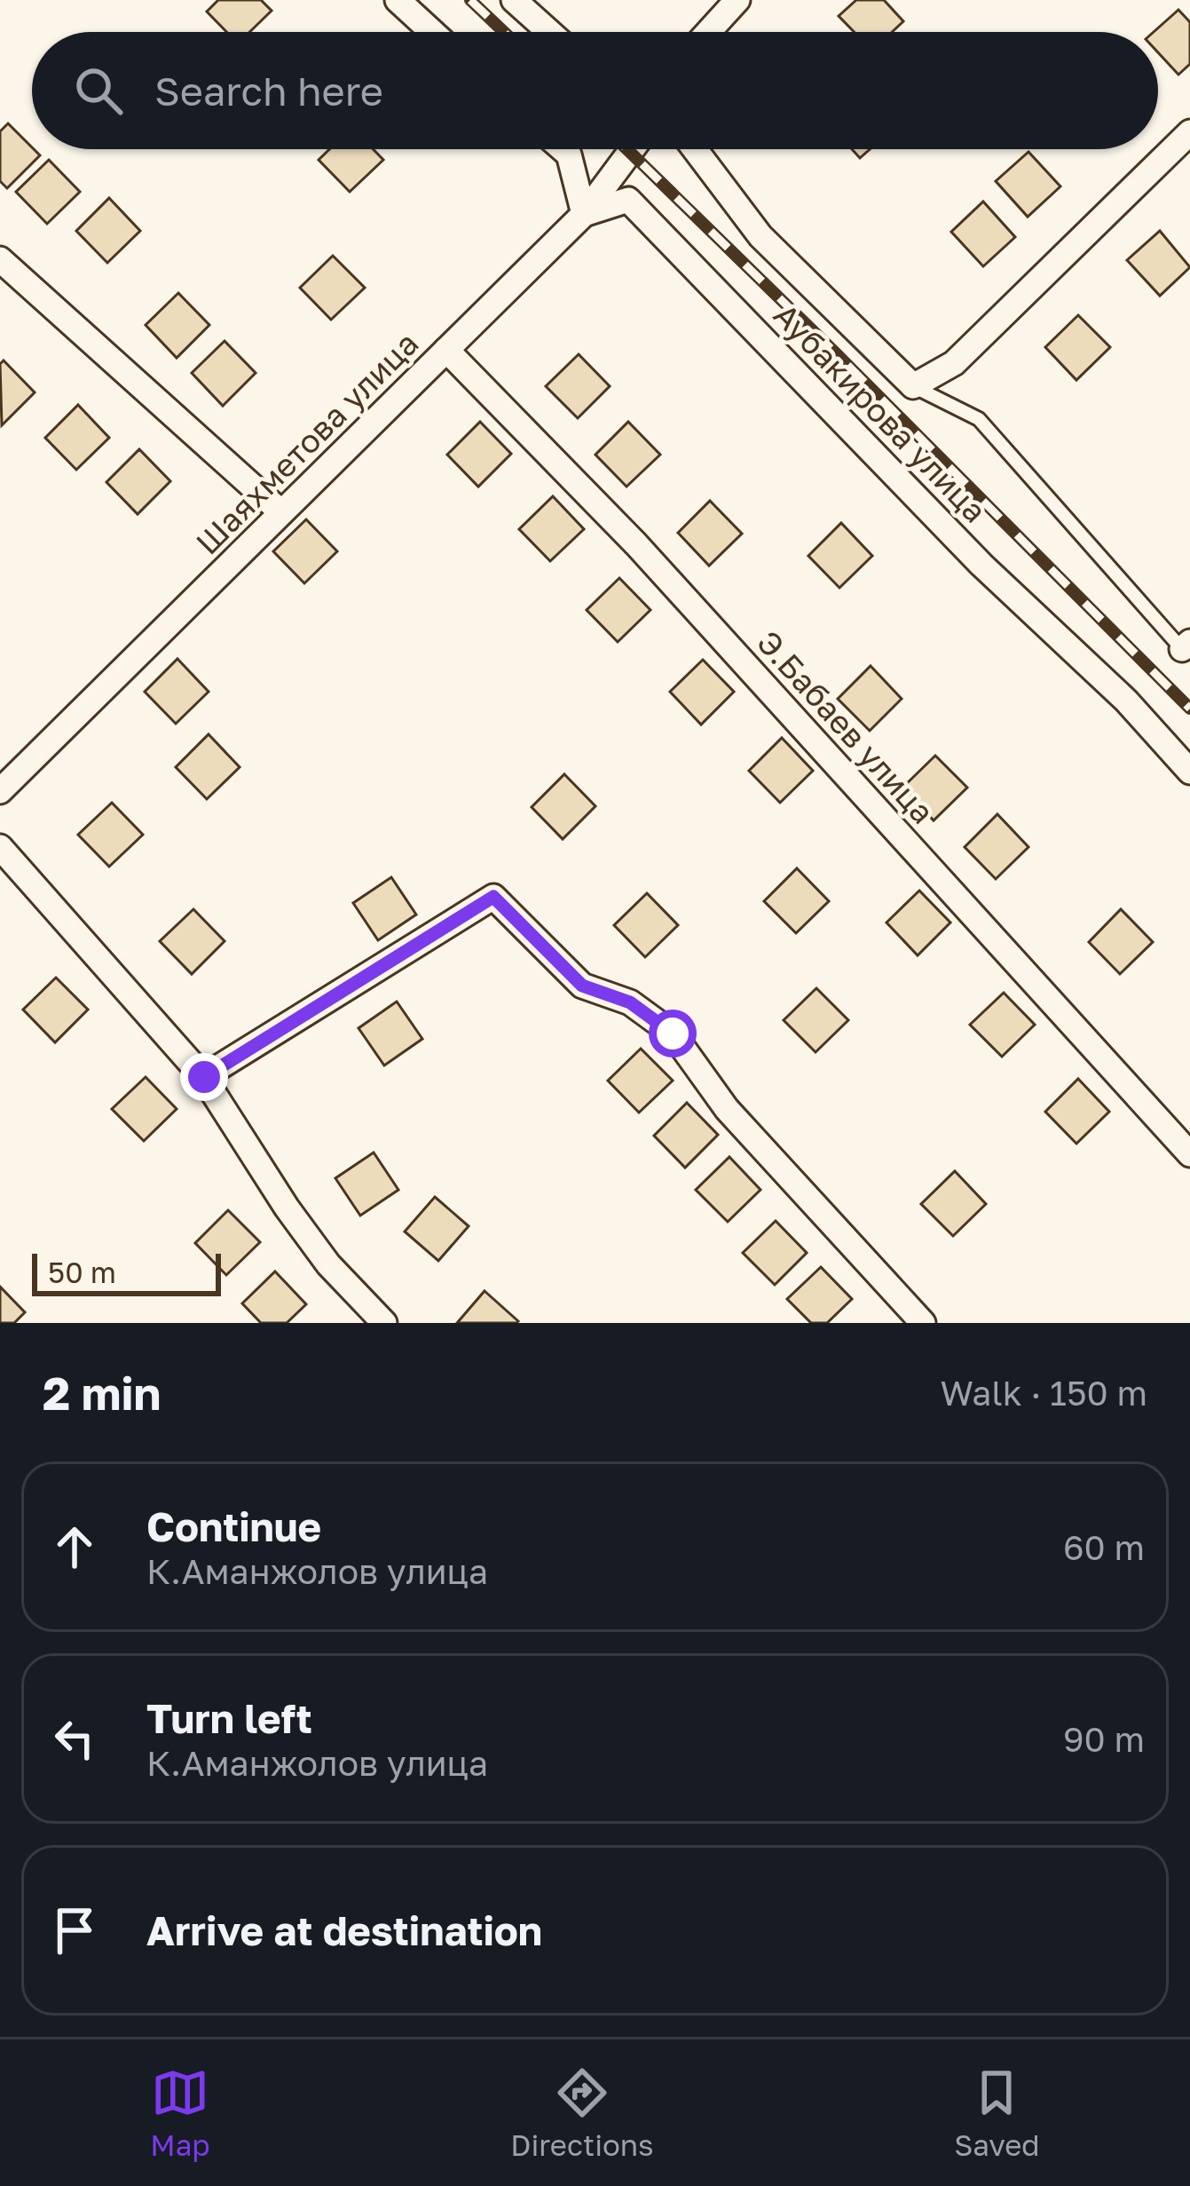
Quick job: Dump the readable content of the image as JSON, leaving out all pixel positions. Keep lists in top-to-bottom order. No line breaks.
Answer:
{"streets":{"street":["Аубакирова улица","Шаяхметова улица","Э.Бабаев улица"]},"crossings":[["Аубакирова улица","Шаяхметова улица"],["Шаяхметова улица","Э.Бабаев улица"]],"scale_bar":"50 m","page":{"search":"Search here","scale":"50 m","heading":["2 min","Walk · 150 m"],"list":[["Continue","К.Аманжолов улица","60 m"],["Turn left","К.Аманжолов улица","90 m"],"Arrive at destination"],"nav":["Map","Directions","Saved"]}}
